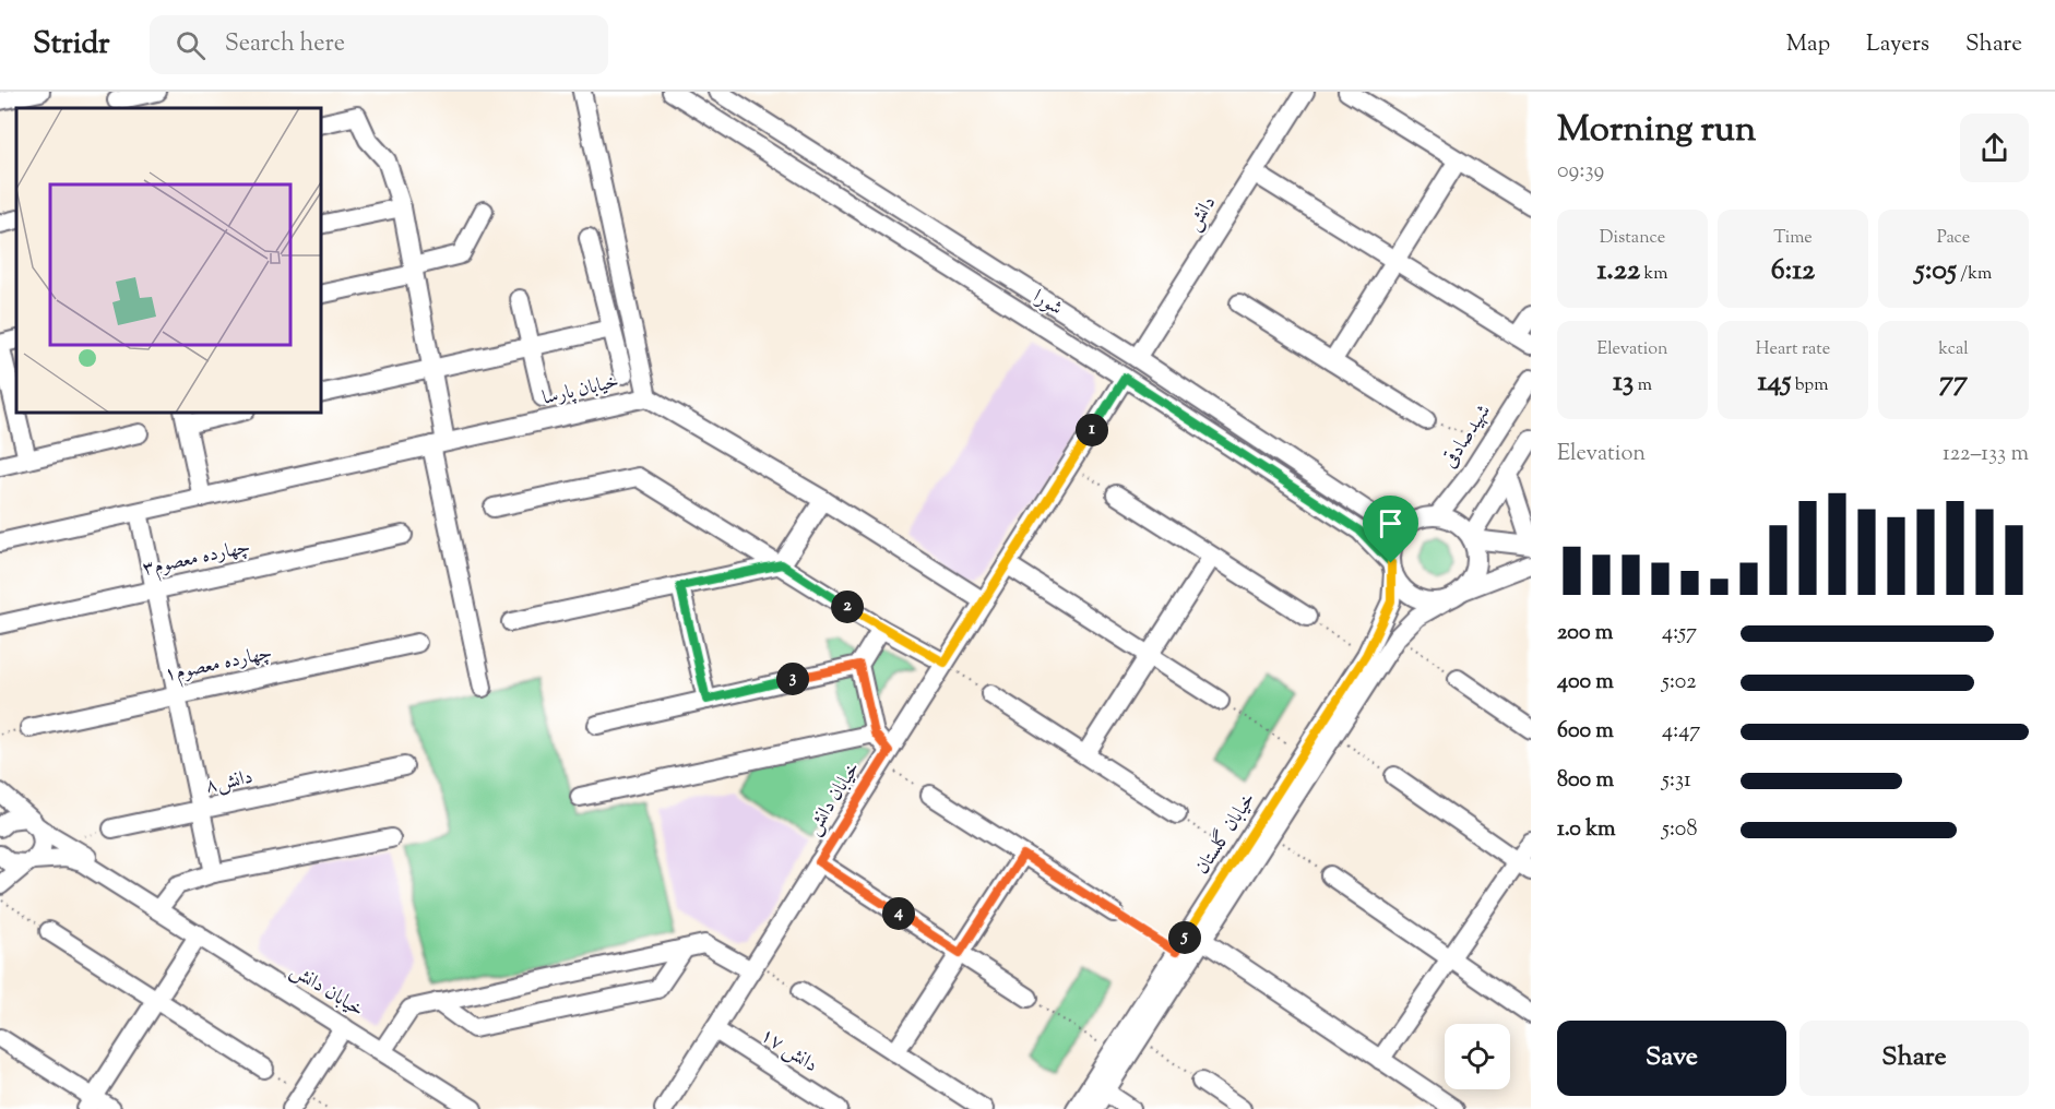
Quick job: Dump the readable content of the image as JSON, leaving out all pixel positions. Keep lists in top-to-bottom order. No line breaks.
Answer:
{"streets":{"street":["دانش","شورا","خیابان پارسا","شهیدصادقی","چهارده معصوم۳","چهارده معصوم۱","دانش۸","خیابان دانش","خیابان گلستان","دانش ۱۷"]},"crossings":[["دانش","شورا"],["شورا","شهیدصادقی"],["شورا","خیابان دانش"],["شورا","خیابان گلستان"],["خیابان پارسا","خیابان دانش"],["شهیدصادقی","خیابان گلستان"],["خیابان دانش","دانش ۱۷"]],"page":{"header":"Stridr","search":"Search here","nav":["Map","Layers","Share"],"heading":["Morning run","09:39"],"stats":[["Distance","1.22 km"],["Time","6:12"],["Pace","5:05 /km"],["Elevation","13 m"],["Heart rate","145 bpm"],["kcal","77"]],"pins":["1","2","3","4","5"],"chart":["Elevation","122–133 m"],"list":[{"name":"200 m","note":"4:57"},{"name":"400 m","note":"5:02"},{"name":"600 m","note":"4:47"},{"name":"800 m","note":"5:31"},{"name":"1.0 km","note":"5:08"}],"buttons":["Save","Share"]}}
